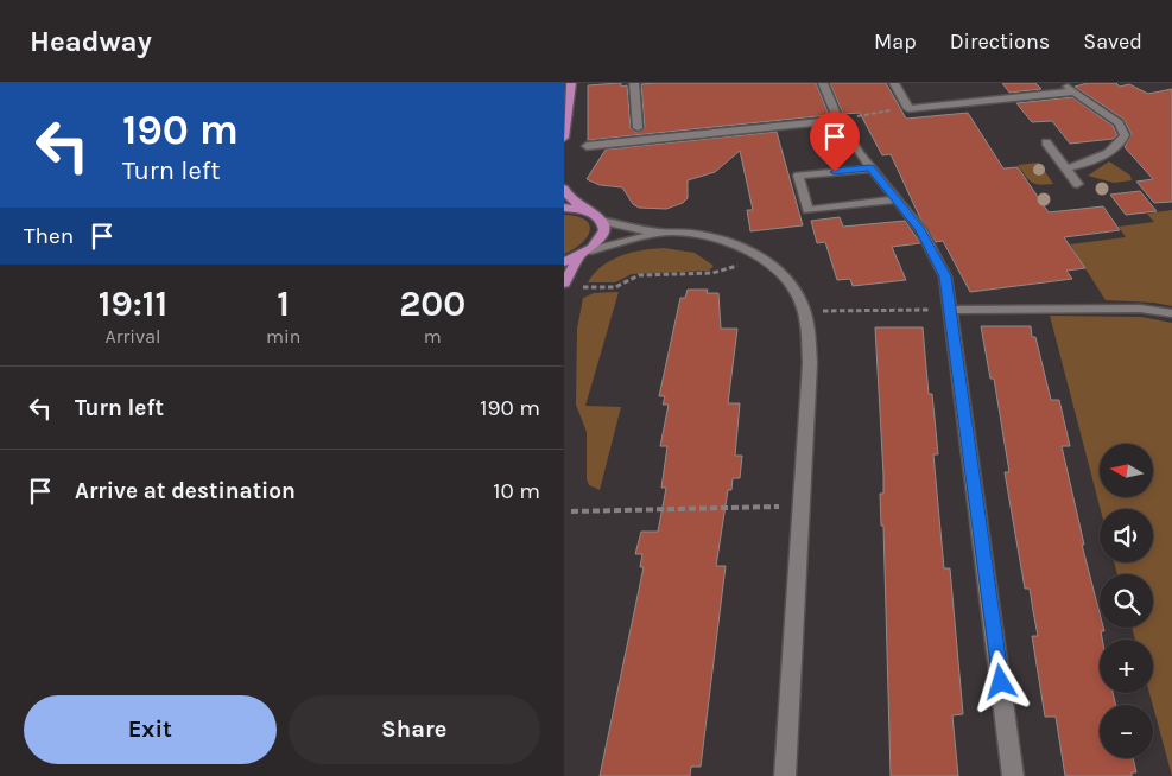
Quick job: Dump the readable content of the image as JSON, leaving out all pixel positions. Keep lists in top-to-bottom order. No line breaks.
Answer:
{"north":"left","page":{"header":"Headway","nav":["Map","Directions","Saved"],"turn":["190 m","Turn left"],"then":"Then","eta":["19:11","Arrival","1","min","200","m"],"list":[{"name":"Turn left","value":"190 m"},{"name":"Arrive at destination","value":"10 m"}],"map_buttons":["+","−"],"buttons":["Exit","Share"]}}
